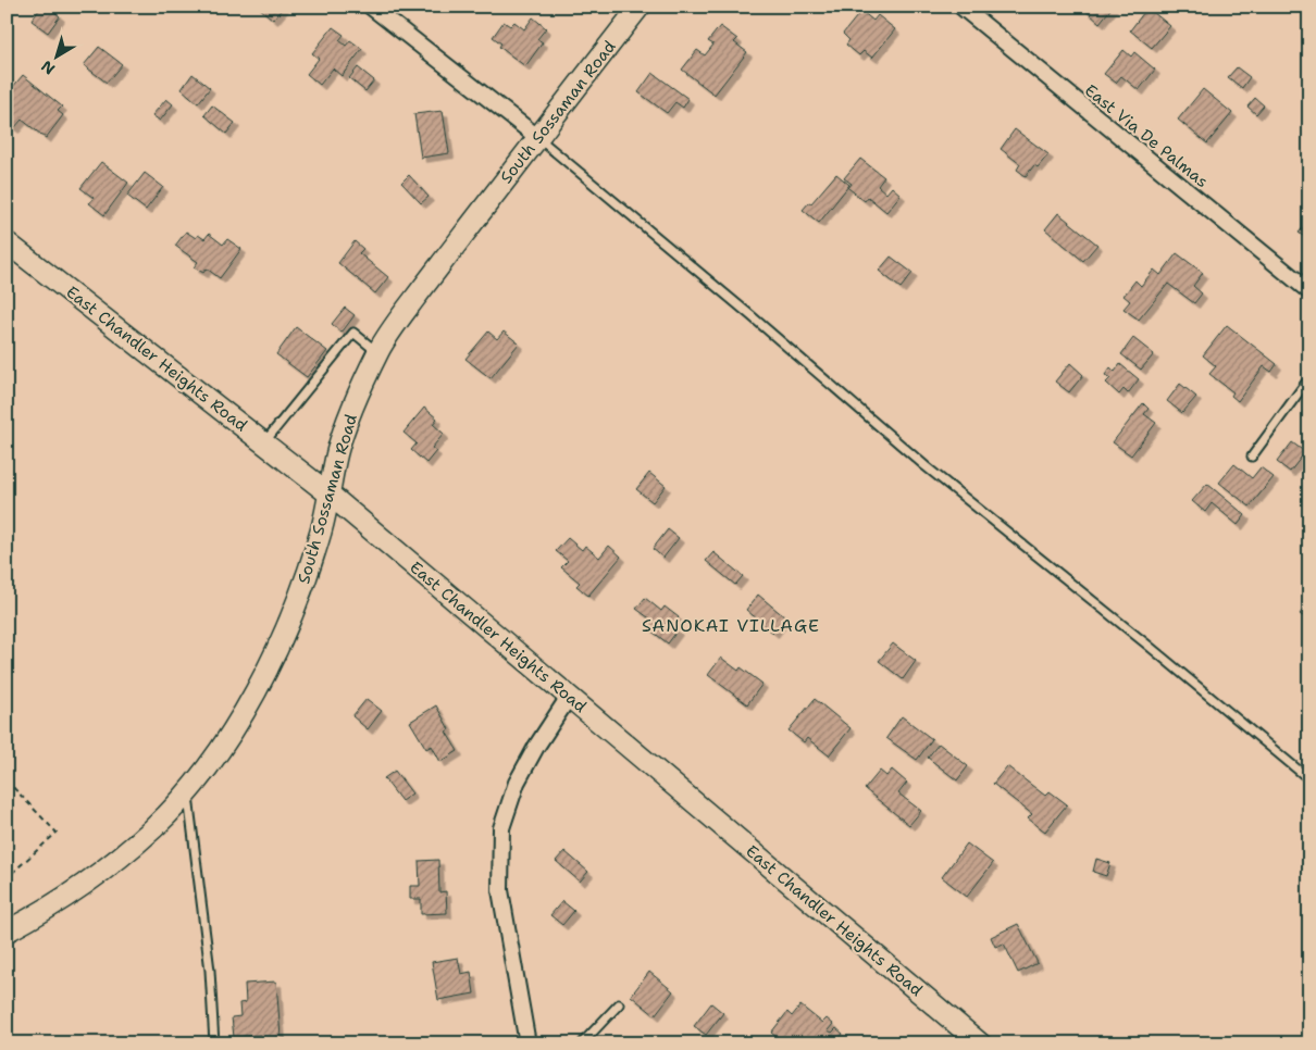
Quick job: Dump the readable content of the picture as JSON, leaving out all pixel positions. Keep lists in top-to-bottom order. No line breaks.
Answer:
{"streets":{"main road":["South Sossaman Road","East Chandler Heights Road"],"street":["East Via De Palmas"]},"crossings":[["South Sossaman Road","East Chandler Heights Road"]],"districts":["SANOKAI VILLAGE"],"north":"bottom left"}
